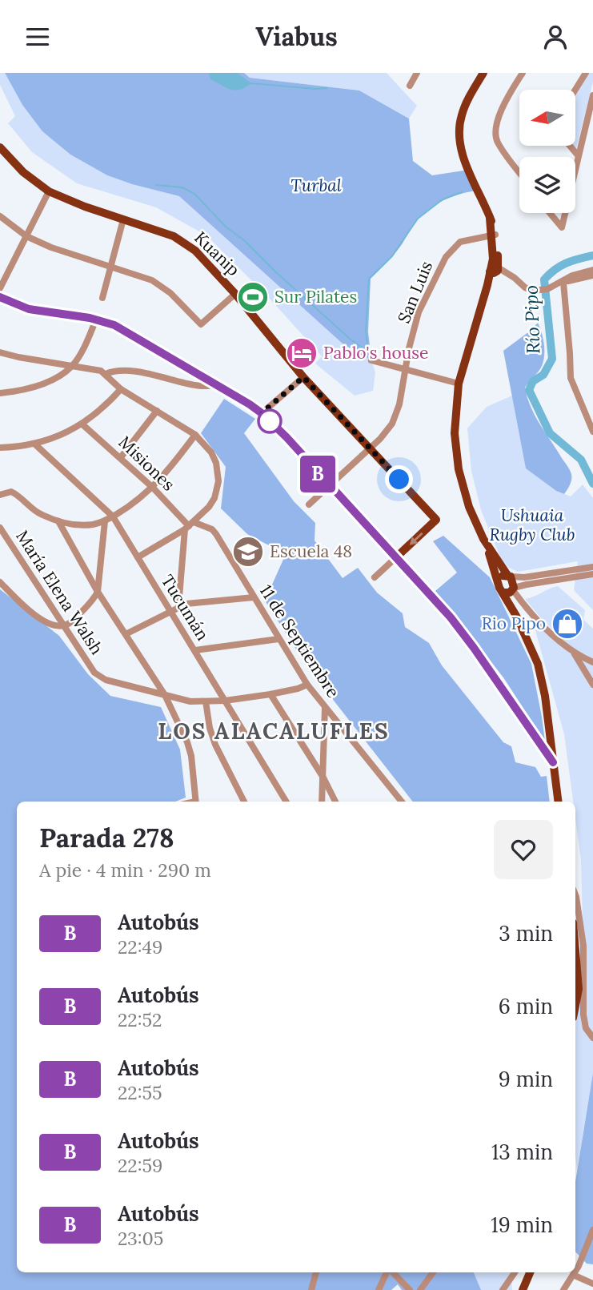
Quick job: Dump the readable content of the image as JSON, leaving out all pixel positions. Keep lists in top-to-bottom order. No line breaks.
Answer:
{"streets":{"main road":["Kuanip"],"street":["San Luis","Misiones","María Elena Walsh","Tucumán","11 de Septiembre"]},"crossings":[["Kuanip","San Luis"],["Misiones","11 de Septiembre"]],"districts":["LOS ALACALUFLES"],"water":["Río Pipo"],"parks":["Turbal","Ushuaia Rugby Club"],"places":{"sports":["Sur Pilates"],"hotel":["Pablo's house"],"school or university":["Escuela 48"],"shop":["Rio Pipo"]},"lines":["bus line B"],"north":"left","page":{"header":"Viabus","on_map":"B","heading":["Parada 278","A pie · 4 min · 290 m"],"list":[{"mark":"B","name":"Autobús","note":"22:49","value":"3 min"},{"mark":"B","name":"Autobús","note":"22:52","value":"6 min"},{"mark":"B","name":"Autobús","note":"22:55","value":"9 min"},{"mark":"B","name":"Autobús","note":"22:59","value":"13 min"},{"mark":"B","name":"Autobús","note":"23:05","value":"19 min"}]}}
